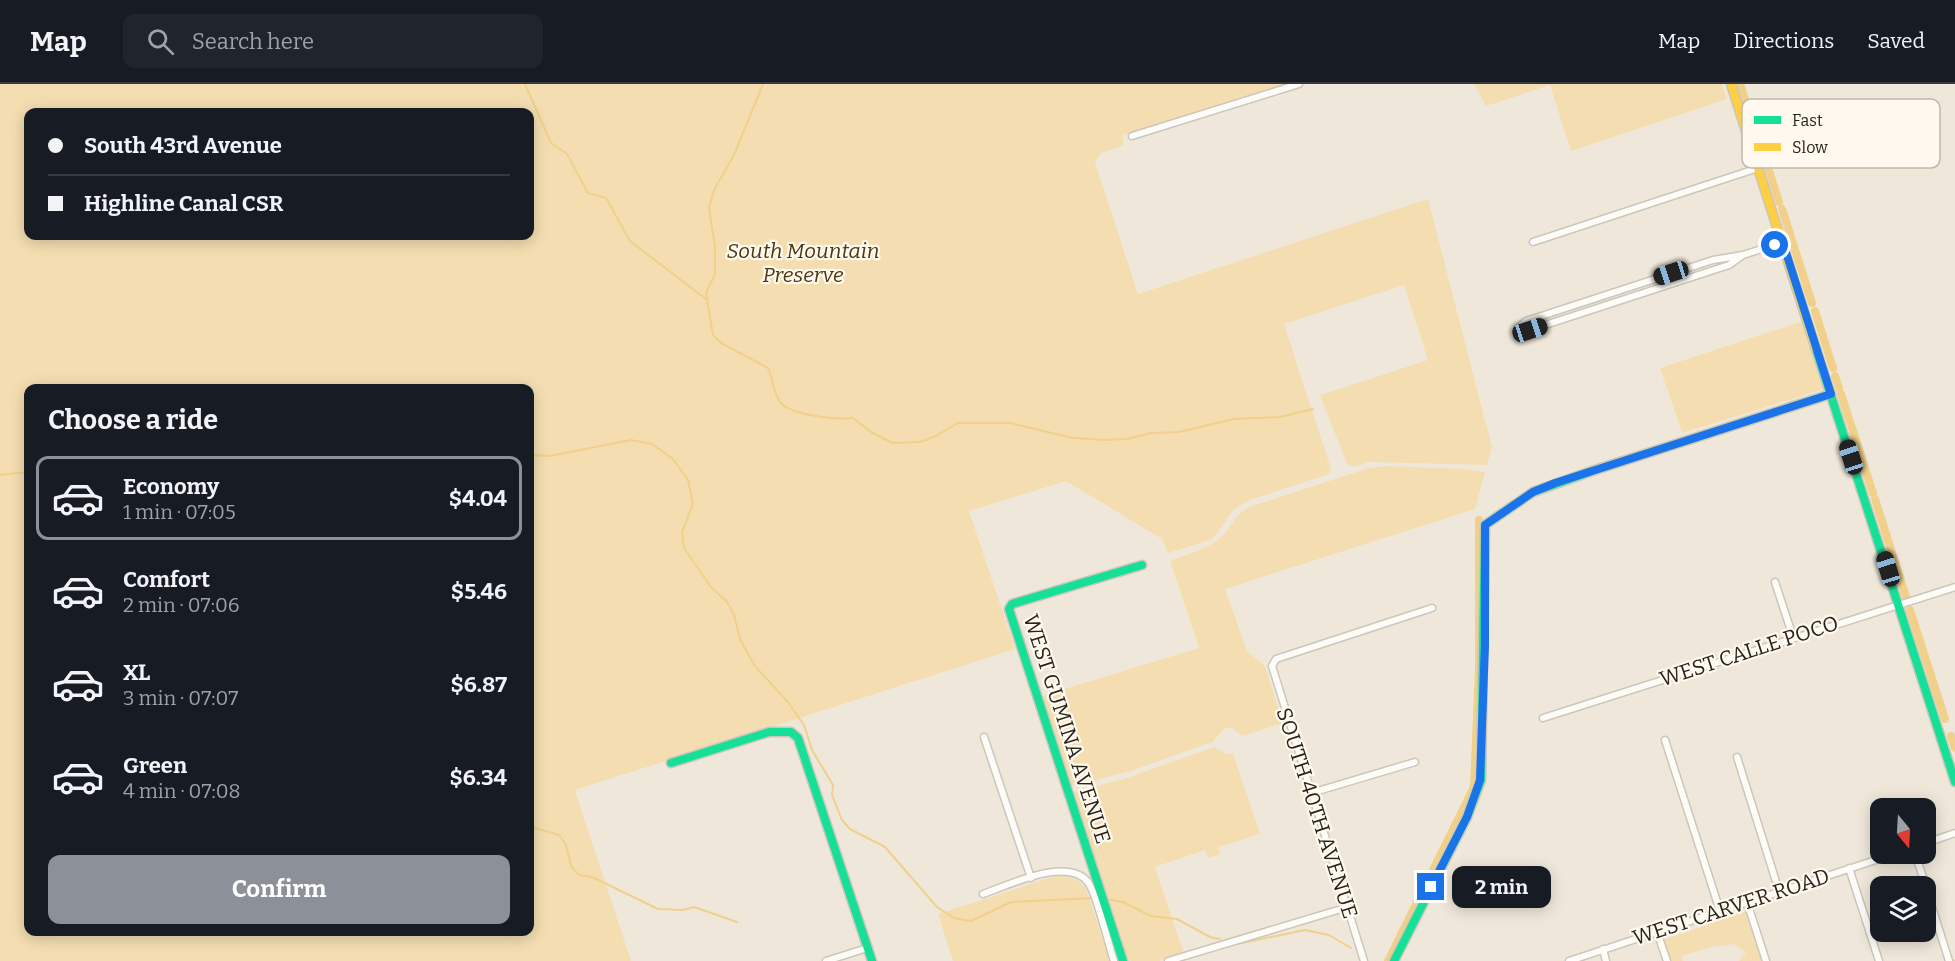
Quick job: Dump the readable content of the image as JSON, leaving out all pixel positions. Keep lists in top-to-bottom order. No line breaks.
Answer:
{"streets":{"street":["WEST CALLE POCO","WEST GUMINA AVENUE","SOUTH 40TH AVENUE","WEST CARVER ROAD"]},"parks":["South Mountain Preserve"],"legend":["Fast","Slow"],"north":"bottom","page":{"header":"Map","search":"Search here","nav":["Map","Directions","Saved"],"banner":["South 43rd Avenue","Highline Canal CSR"],"heading":"Choose a ride","list":[{"name":"Economy","note":"1 min · 07:05","value":"$4.04"},{"name":"Comfort","note":"2 min · 07:06","value":"$5.46"},{"name":"XL","note":"3 min · 07:07","value":"$6.87"},{"name":"Green","note":"4 min · 07:08","value":"$6.34"}],"buttons":"Confirm","bubble":"2 min"}}
